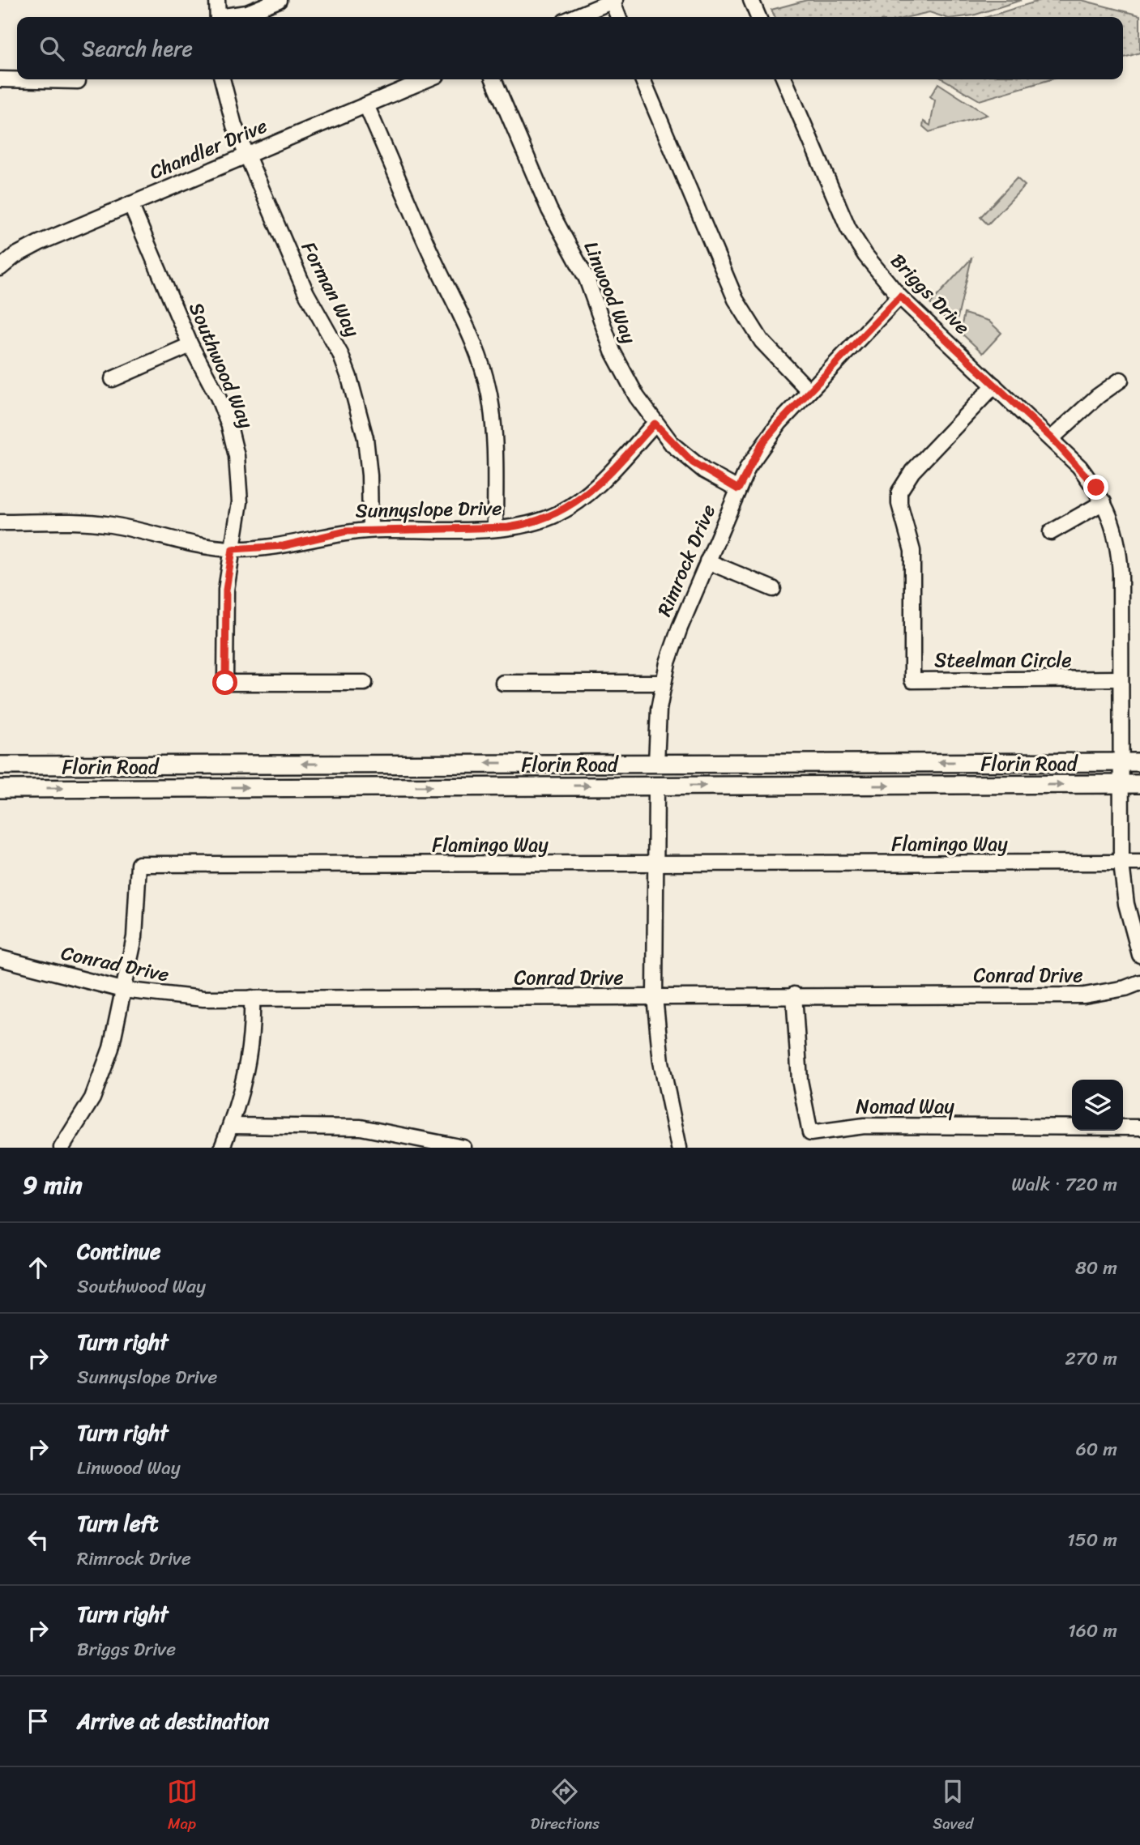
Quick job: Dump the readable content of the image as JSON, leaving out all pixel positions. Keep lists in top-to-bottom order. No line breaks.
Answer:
{"streets":{"main road":["Florin Road"],"street":["Chandler Drive","Forman Way","Linwood Way","Briggs Drive","Southwood Way","Sunnyslope Drive","Rimrock Drive","Steelman Circle","Flamingo Way","Conrad Drive","Nomad Way"]},"crossings":[["Chandler Drive","Forman Way"],["Chandler Drive","Southwood Way"],["Forman Way","Sunnyslope Drive"],["Linwood Way","Sunnyslope Drive"],["Linwood Way","Rimrock Drive"],["Briggs Drive","Rimrock Drive"],["Briggs Drive","Steelman Circle"],["Briggs Drive","Florin Road"],["Briggs Drive","Flamingo Way"],["Southwood Way","Sunnyslope Drive"],["Rimrock Drive","Florin Road"],["Flamingo Way","Conrad Drive"],["Conrad Drive","Nomad Way"]],"page":{"search":"Search here","heading":["9 min","Walk · 720 m"],"list":[["Continue","Southwood Way","80 m"],["Turn right","Sunnyslope Drive","270 m"],["Turn right","Linwood Way","60 m"],["Turn left","Rimrock Drive","150 m"],["Turn right","Briggs Drive","160 m"],"Arrive at destination"],"nav":["Map","Directions","Saved"]}}
